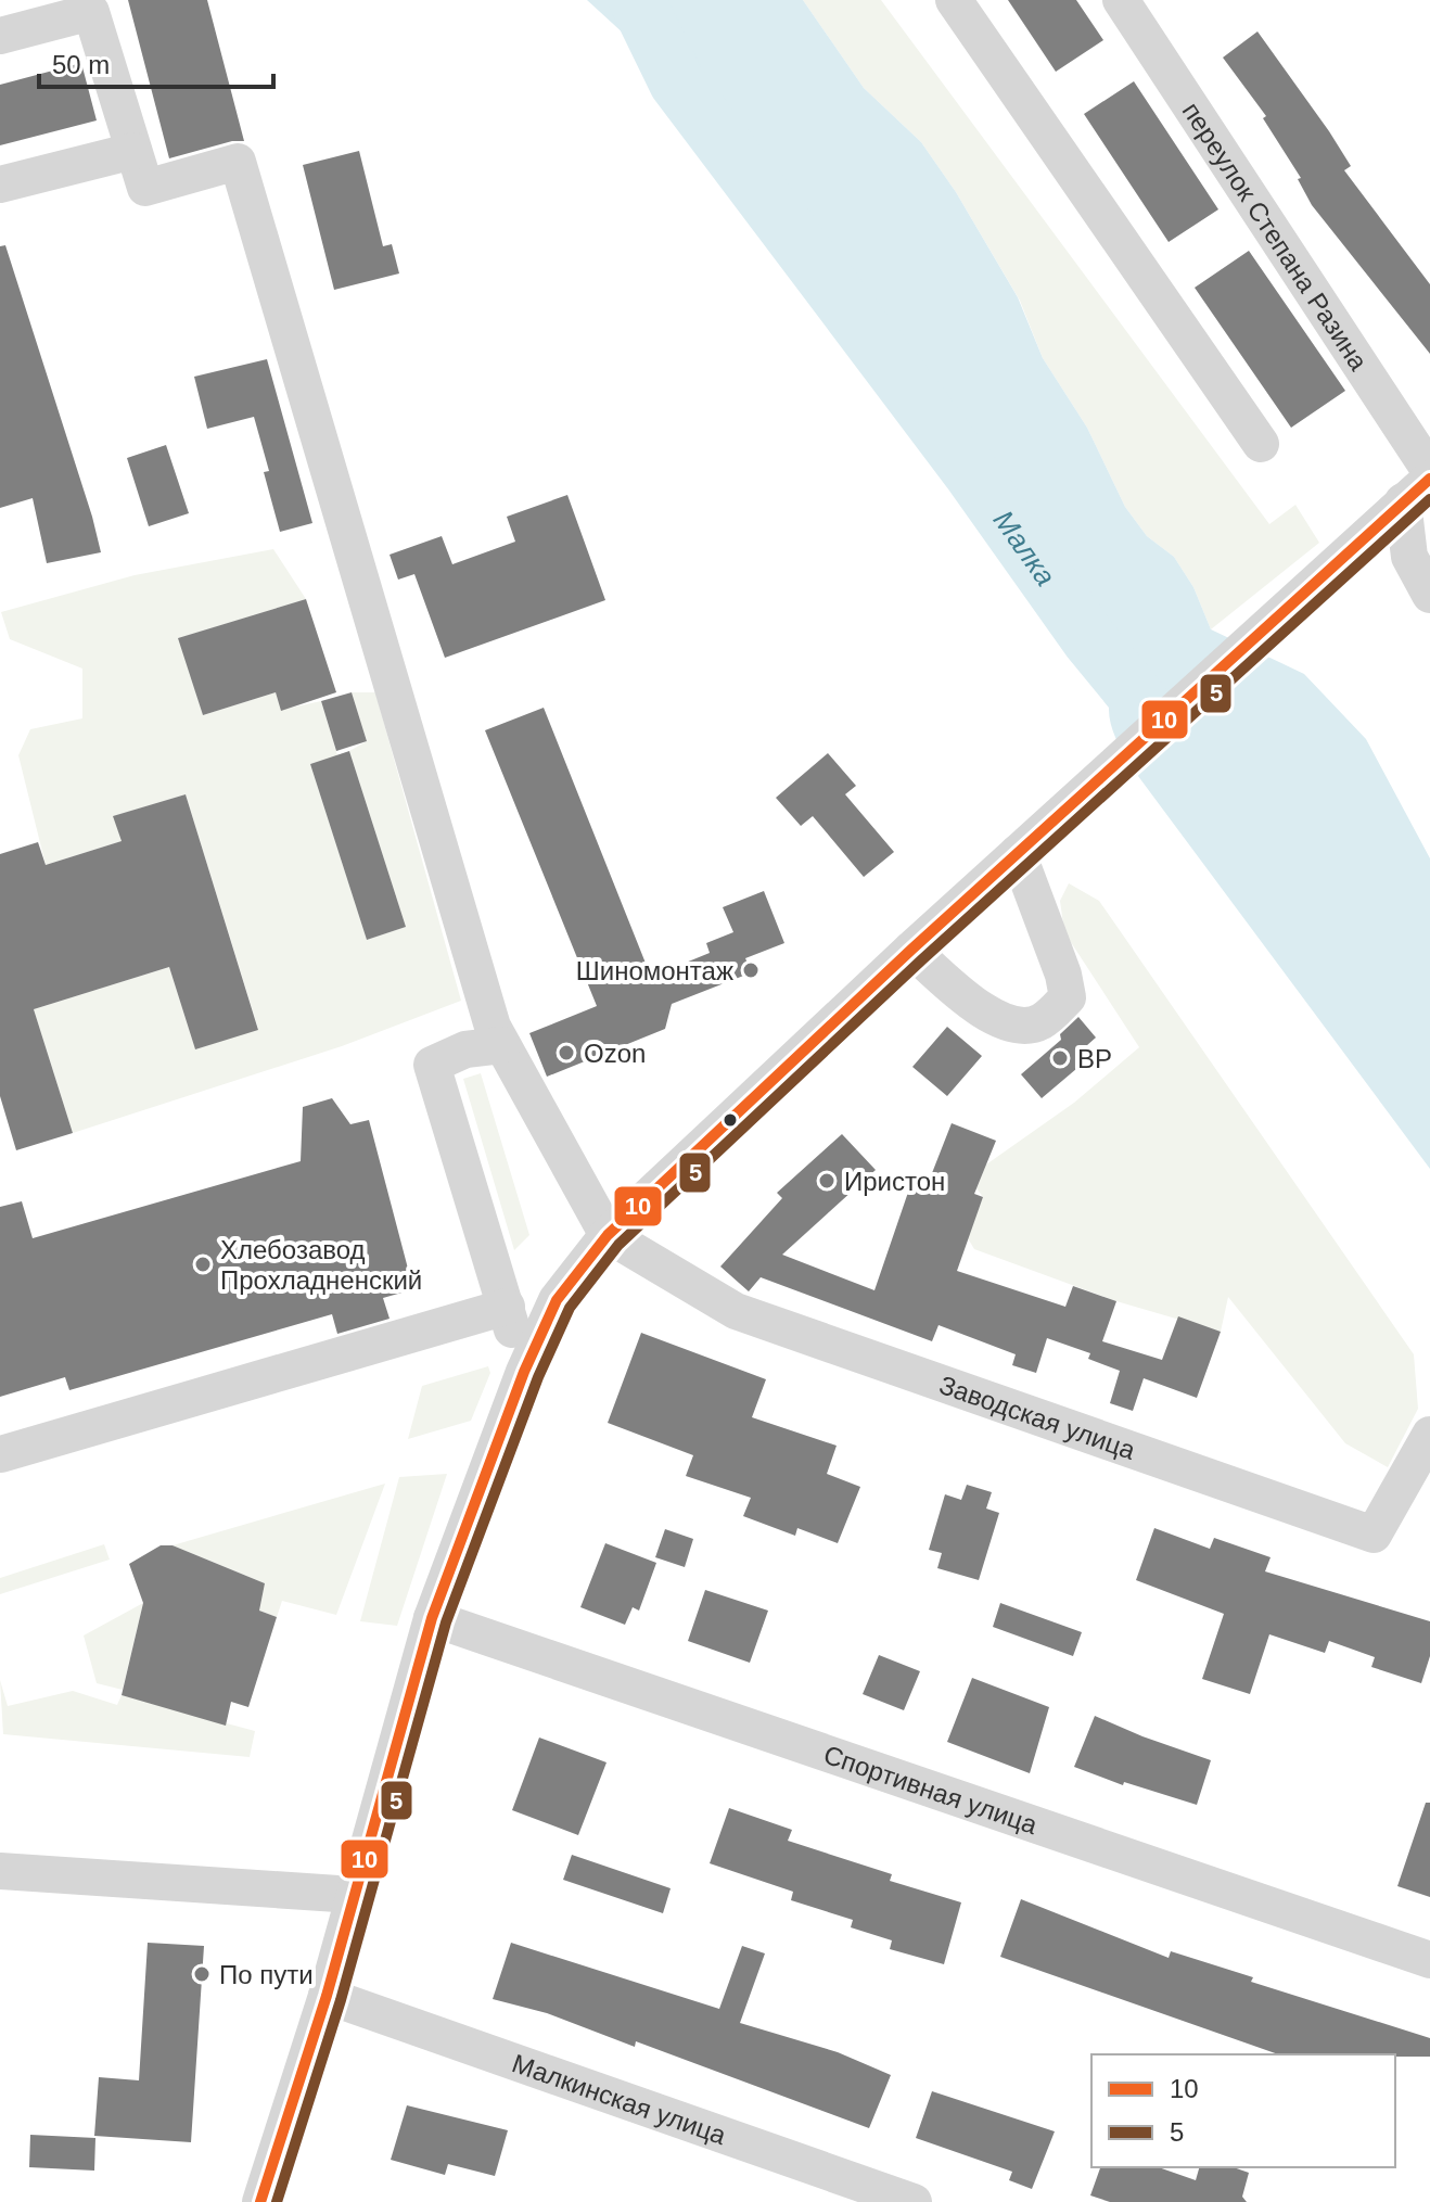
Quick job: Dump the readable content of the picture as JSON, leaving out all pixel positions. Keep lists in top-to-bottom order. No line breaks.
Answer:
{"streets":{"street":["переулок Степана Разина","Заводская улица","Спортивная улица","Малкинская улица"]},"water":["Малка"],"places":["Шиномонтаж","Ozon","BP","Иристон","Хлебозавод Прохладненский","По пути"],"lines":["transit line 10","transit line 5"],"legend":["10","5"],"scale_bar":"50 m"}
